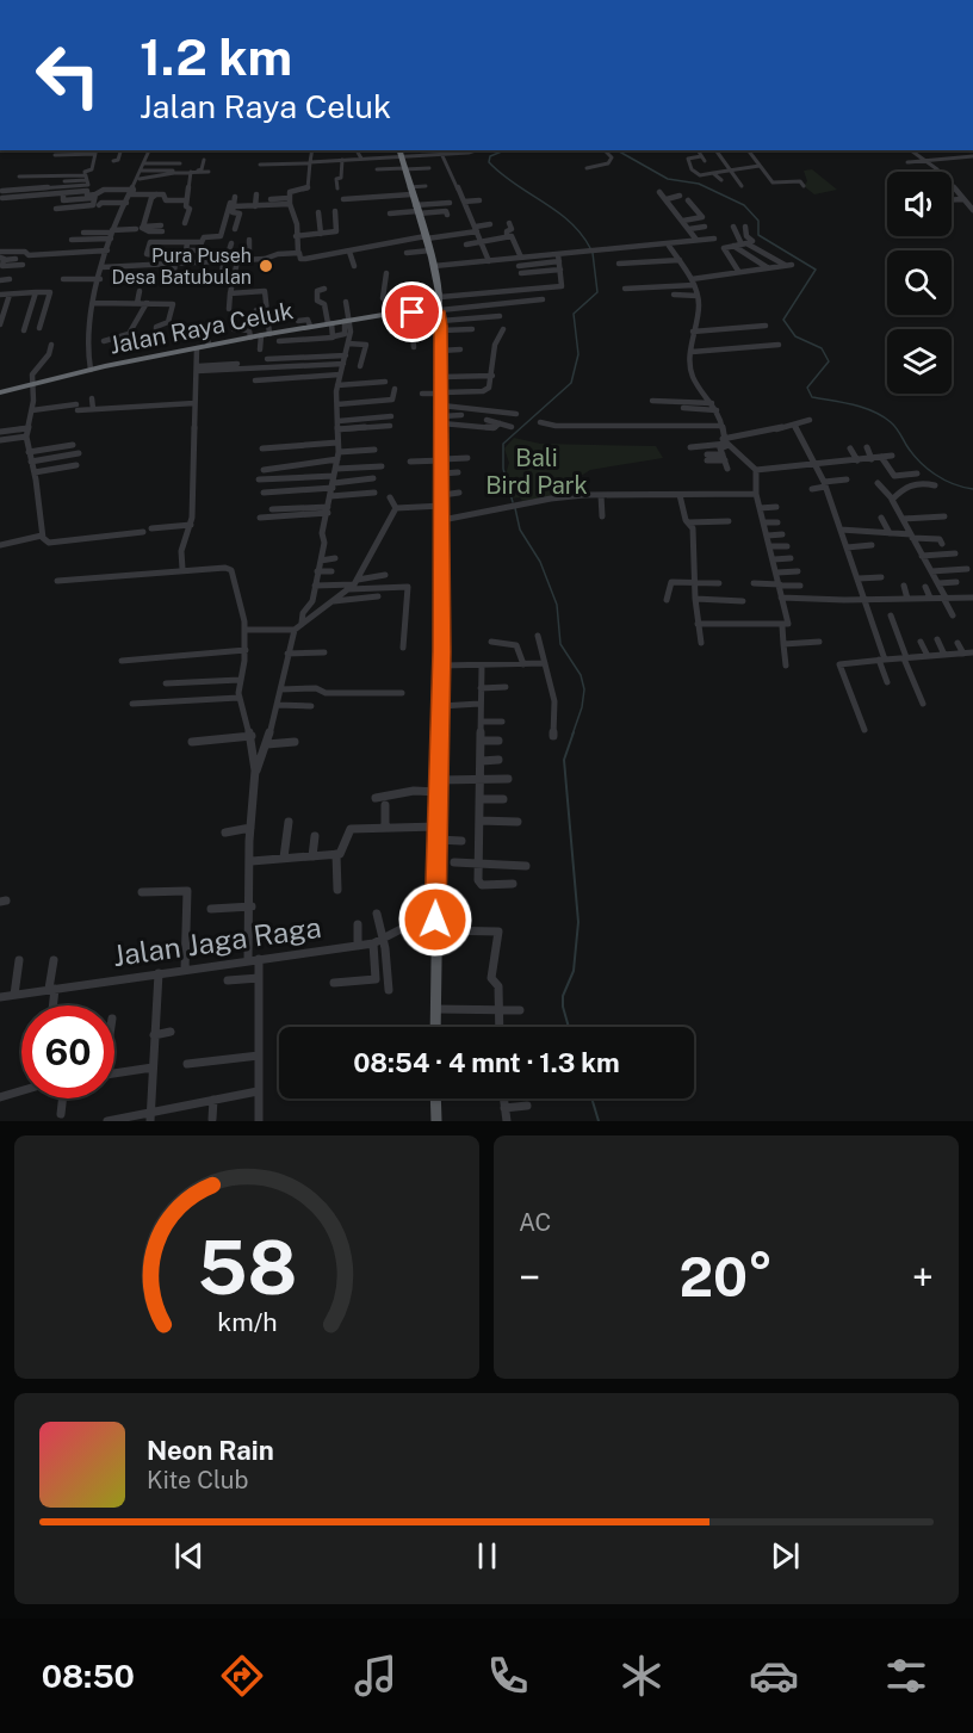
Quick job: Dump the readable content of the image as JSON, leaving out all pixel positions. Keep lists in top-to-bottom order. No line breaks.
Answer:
{"streets":{"highway":["Jalan Raya Celuk"],"street":["Jalan Jaga Raga"]},"parks":["Bali Bird Park"],"places":["Pura Puseh Desa Batubulan"],"page":{"turn":["1.2 km","Jalan Raya Celuk"],"limit":"60","trip":"08:54 · 4 mnt · 1.3 km","tile":"AC","heat":["−","20°","+"],"song":["Neon Rain","Kite Club"],"tabs":"08:50","gauge":["58","km/h"]}}
